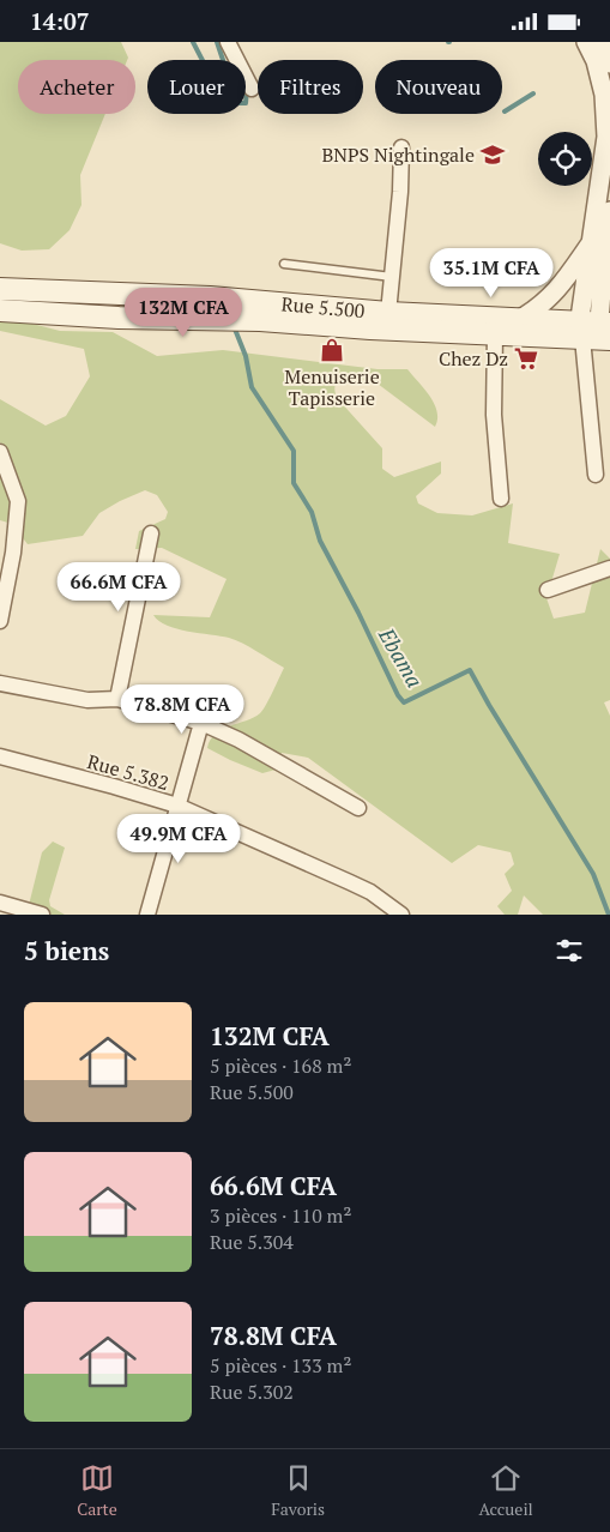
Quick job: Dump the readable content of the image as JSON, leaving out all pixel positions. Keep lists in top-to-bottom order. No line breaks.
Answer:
{"streets":{"main road":["Rue 5.500"],"street":["Rue 5.382"]},"water":["Ebama"],"places":{"school or university":["BNPS Nightingale"],"shop":["Menuiserie Tapisserie"],"supermarket":["Chez Dz"]},"page":{"status":"14:07","chip":["Acheter","Louer","Filtres","Nouveau"],"price":["35.1M CFA","132M CFA","66.6M CFA","78.8M CFA","49.9M CFA"],"heading":"5 biens","list":[{"name":"132M CFA","note":"5 pièces · 168 m² · Rue 5.500"},{"name":"66.6M CFA","note":"3 pièces · 110 m² · Rue 5.304"},{"name":"78.8M CFA","note":"5 pièces · 133 m² · Rue 5.302"}],"tabs":["Carte","Favoris","Accueil"]}}
